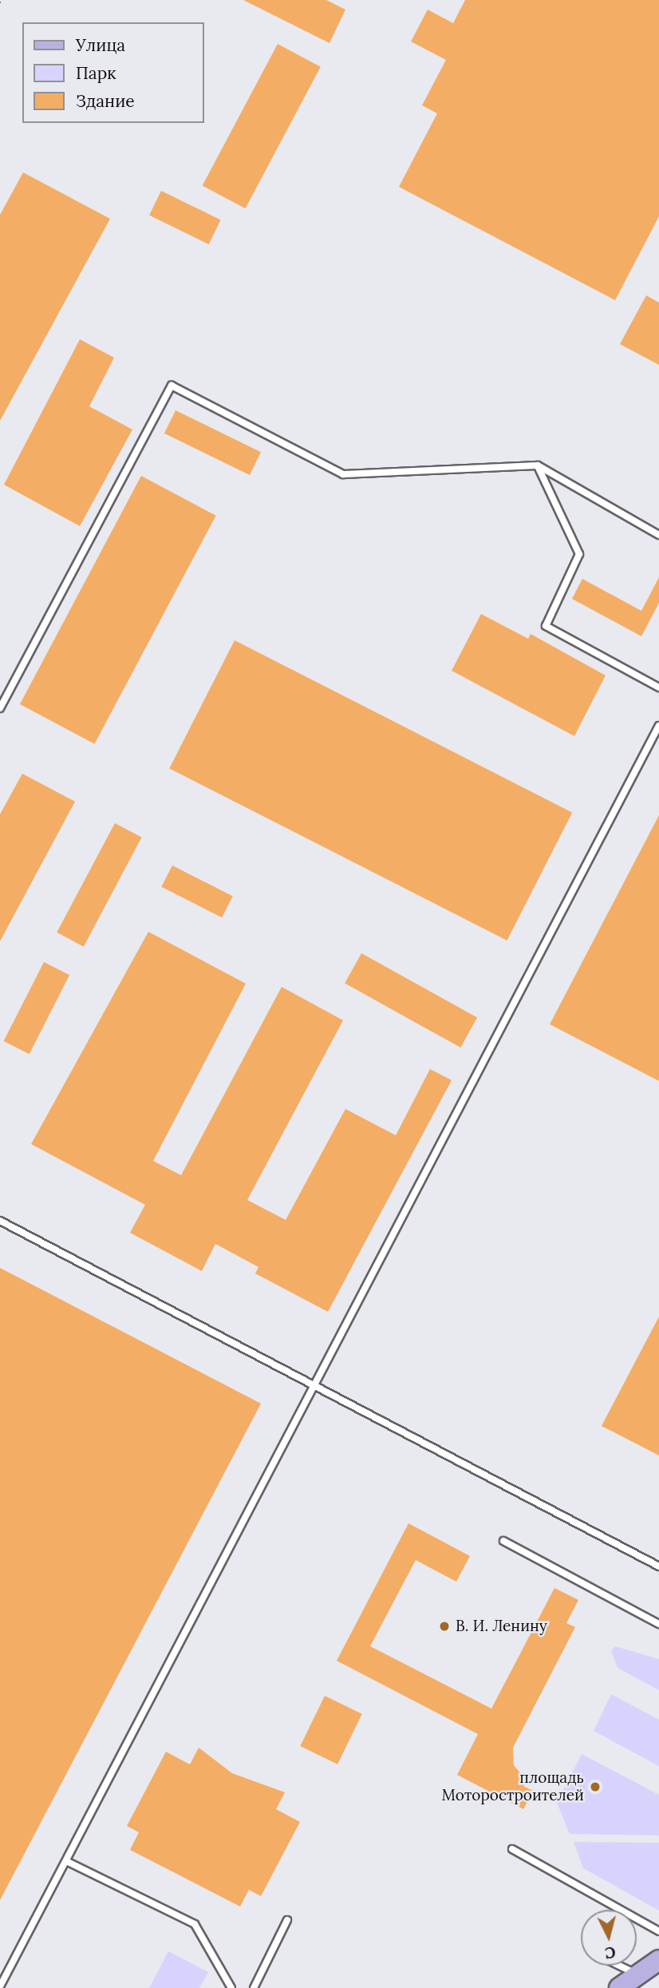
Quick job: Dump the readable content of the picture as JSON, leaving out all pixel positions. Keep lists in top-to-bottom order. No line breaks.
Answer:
{"places":["В. И. Ленину","площадь Моторостроителей"],"legend":["Улица","Парк","Здание"],"north":"bottom"}
